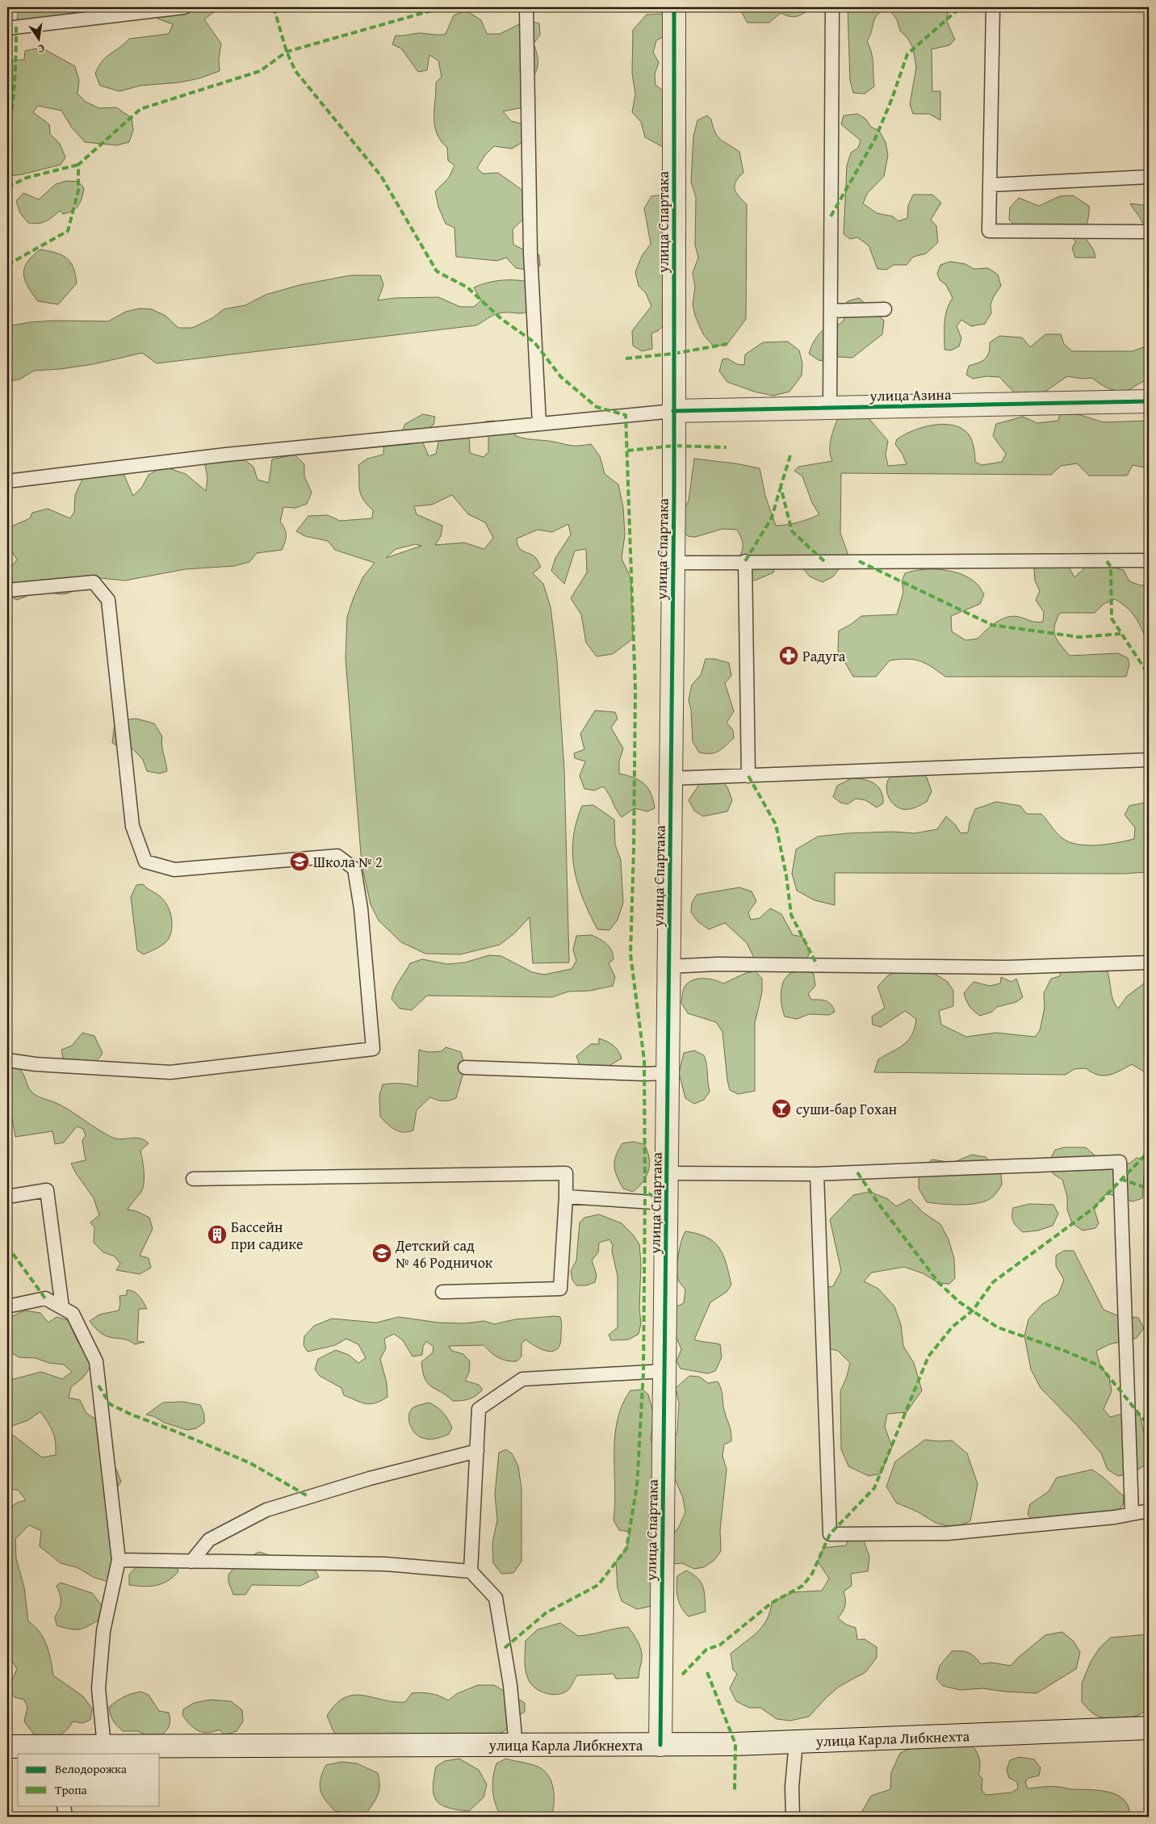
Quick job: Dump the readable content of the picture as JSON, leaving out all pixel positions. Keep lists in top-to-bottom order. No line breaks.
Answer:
{"streets":{"street":["улица Спартака","улица Азина","улица Карла Либкнехта"]},"crossings":[["улица Спартака","улица Азина"],["улица Спартака","улица Карла Либкнехта"]],"places":{"pharmacy":["Радуга"],"school or university":["Школа № 2","Детский сад № 46 Родничок"],"bar":["суши-бар Гохан"],"building":["Бассейн при садике"]},"legend":["Велодорожка","Тропа"],"north":"bottom"}
